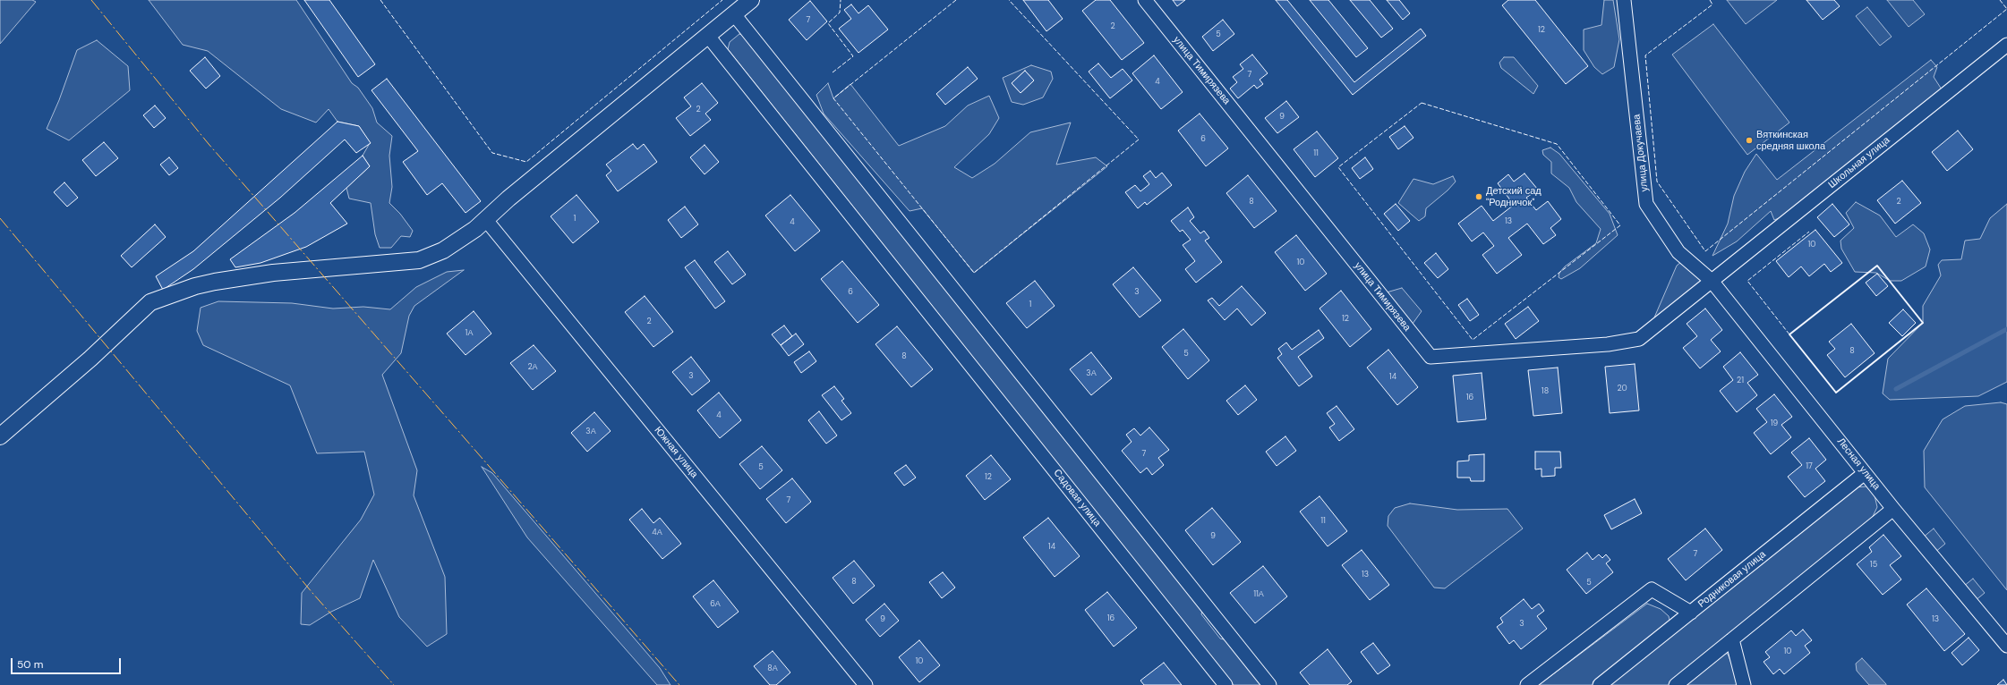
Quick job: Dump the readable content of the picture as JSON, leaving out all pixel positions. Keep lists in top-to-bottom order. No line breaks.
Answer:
{"streets":{"street":["улица Тимирязева","улица Докучаева","Школьная улица","Южная улица","Лесная улица","Садовая улица","Родниковая улица"]},"crossings":[["улица Тимирязева","улица Докучаева"],["улица Тимирязева","Школьная улица"],["улица Тимирязева","Лесная улица"],["улица Докучаева","Школьная улица"],["улица Докучаева","Лесная улица"],["Школьная улица","Лесная улица"],["Лесная улица","Родниковая улица"]],"places":["Вяткинская средняя школа","Детский сад \"Родничок\""],"house_numbers":["7","2","12","5","7","4","2","9","6","11","8","2","1","13","4","10","10","6","3","1","12","2","1А","8","5","8","2А","3А","3","14","21","20","18","16","4","19","3А","7","17","5","12","7","11","4А","9","14","7","15","13","8","5","11А","6А","16","9","13","3","10","10","8А"],"scale_bar":"50 m"}
